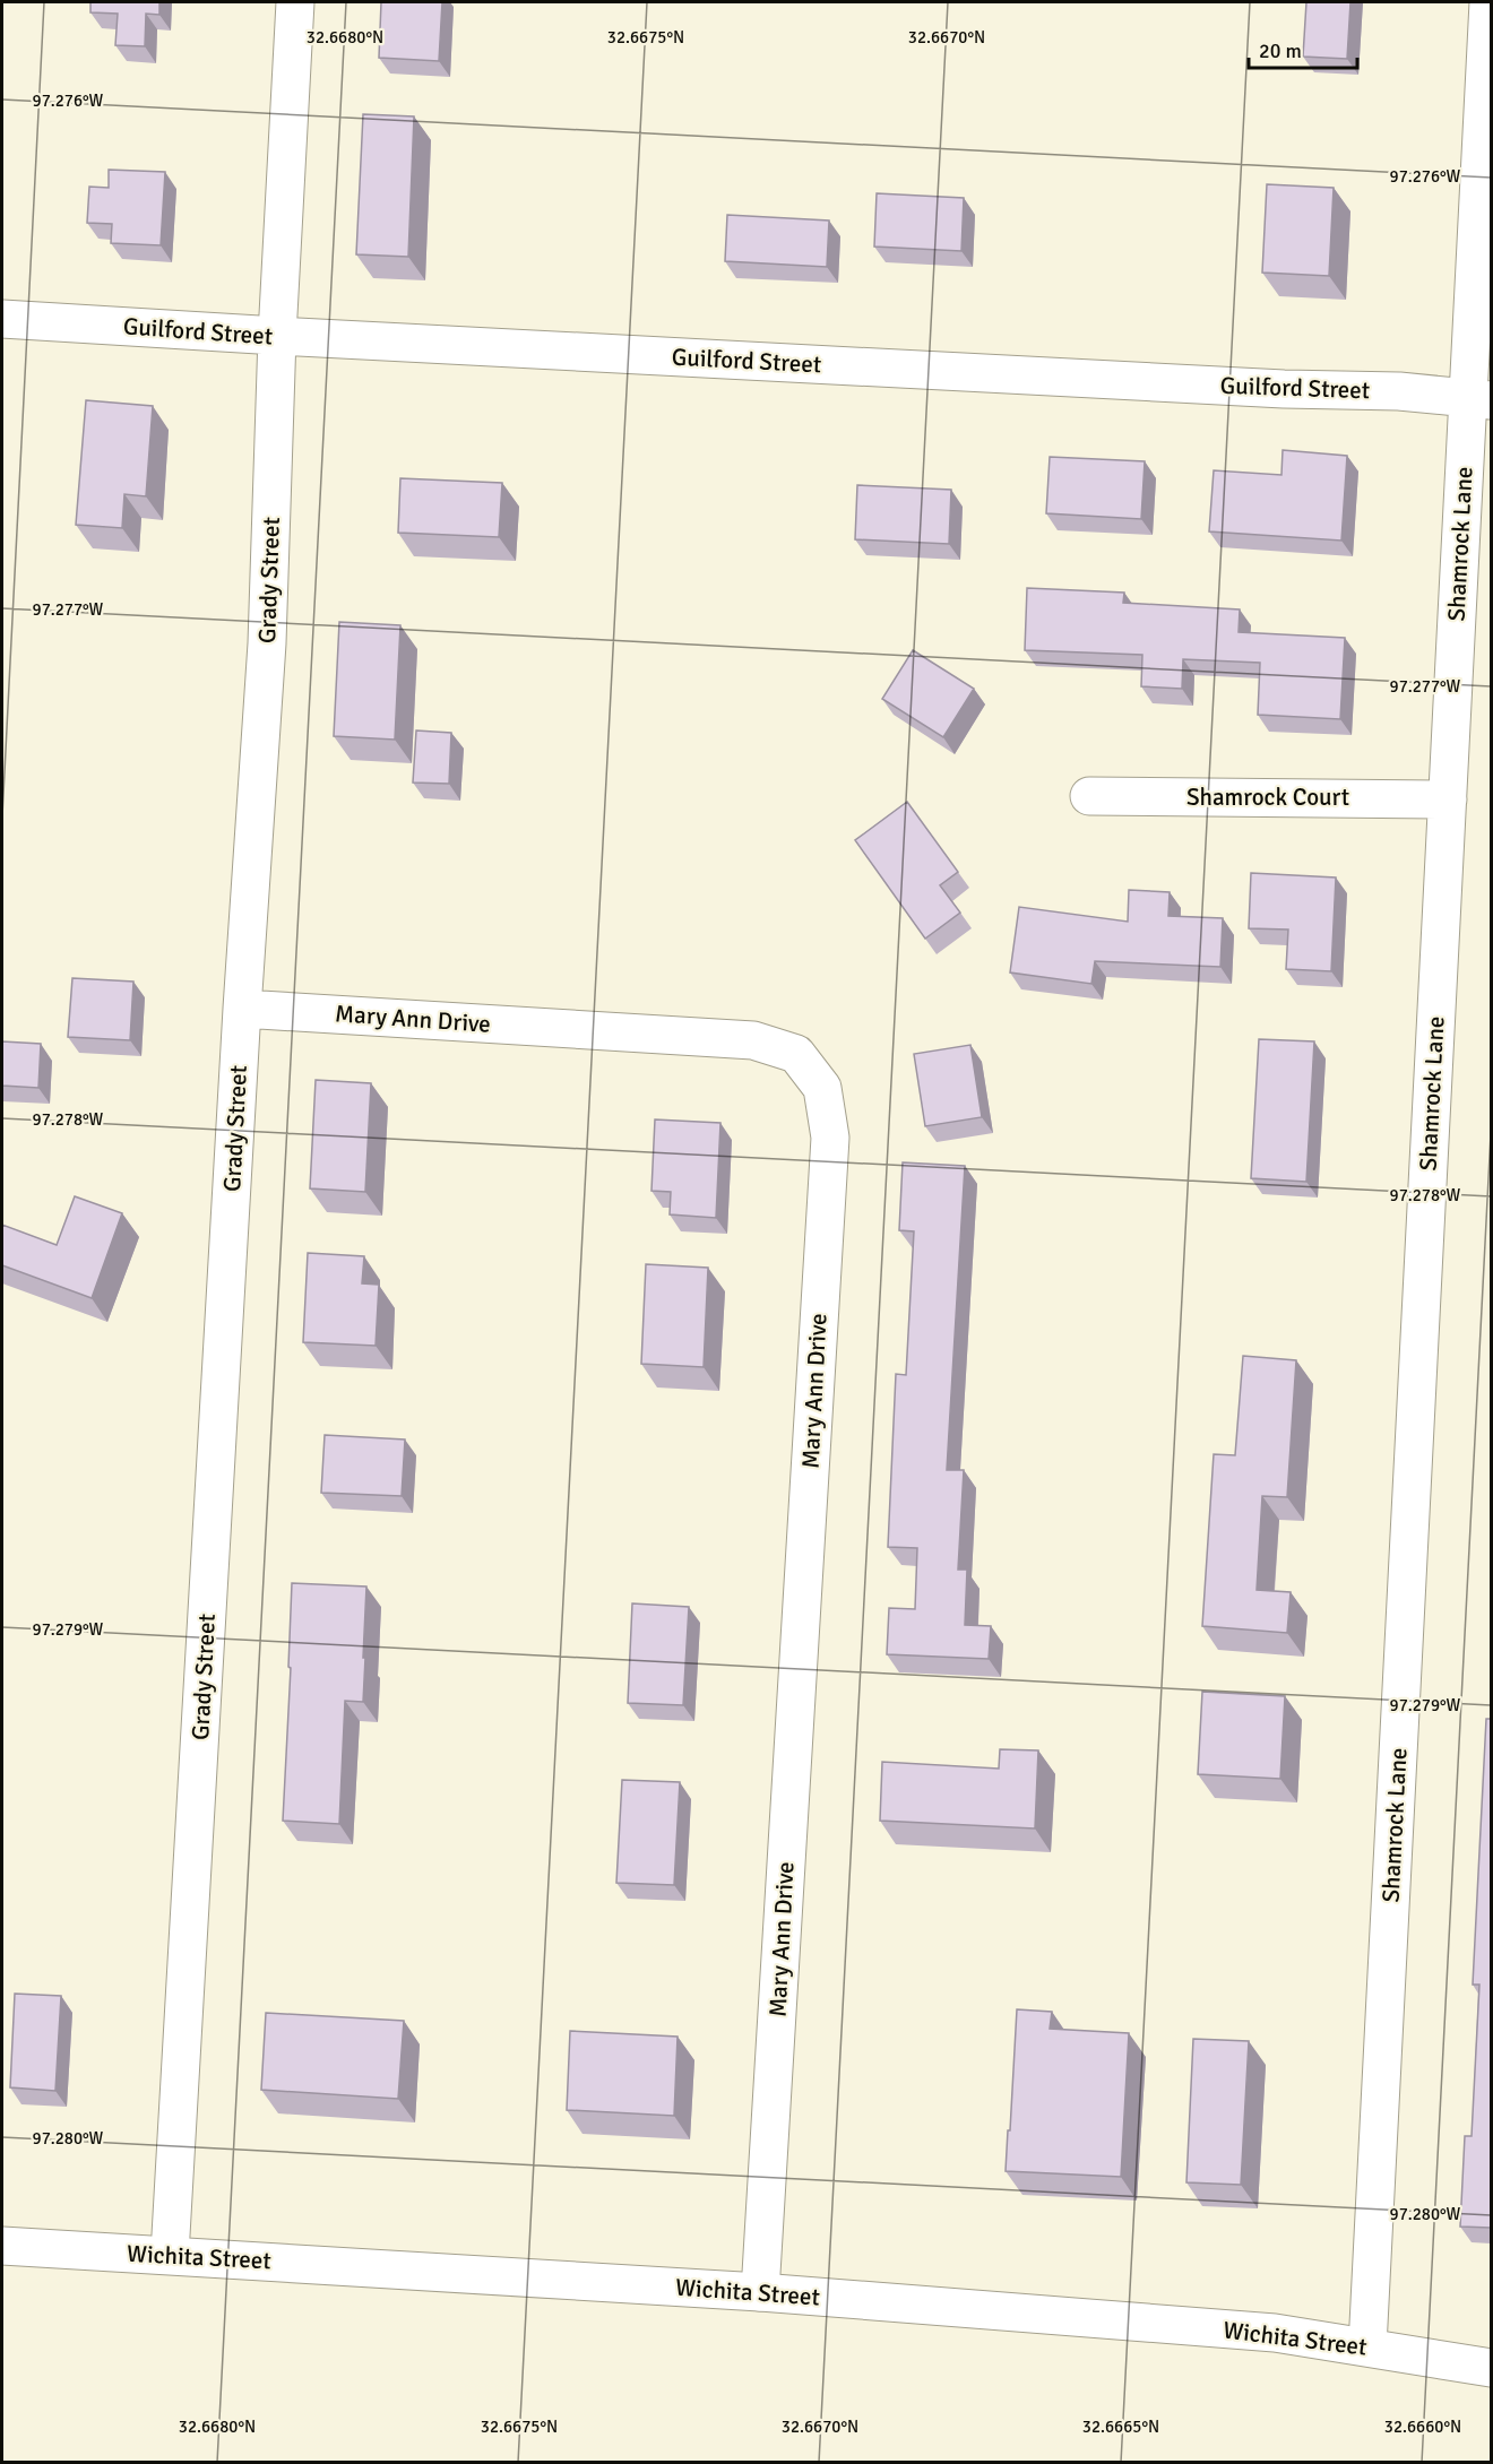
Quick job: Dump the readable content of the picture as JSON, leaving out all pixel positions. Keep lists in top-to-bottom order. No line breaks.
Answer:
{"streets":{"street":["Guilford Street","Shamrock Lane","Grady Street","Shamrock Court","Mary Ann Drive","Wichita Street"]},"crossings":[["Guilford Street","Shamrock Lane"],["Guilford Street","Grady Street"],["Shamrock Lane","Shamrock Court"],["Shamrock Lane","Wichita Street"],["Grady Street","Mary Ann Drive"],["Grady Street","Wichita Street"],["Mary Ann Drive","Wichita Street"]],"scale_bar":"20 m","coordinates":["32.6680°N","32.6675°N","32.6670°N","97.276°W","97.277°W","97.278°W","97.279°W","97.280°W","32.6665°N","32.6660°N"]}
